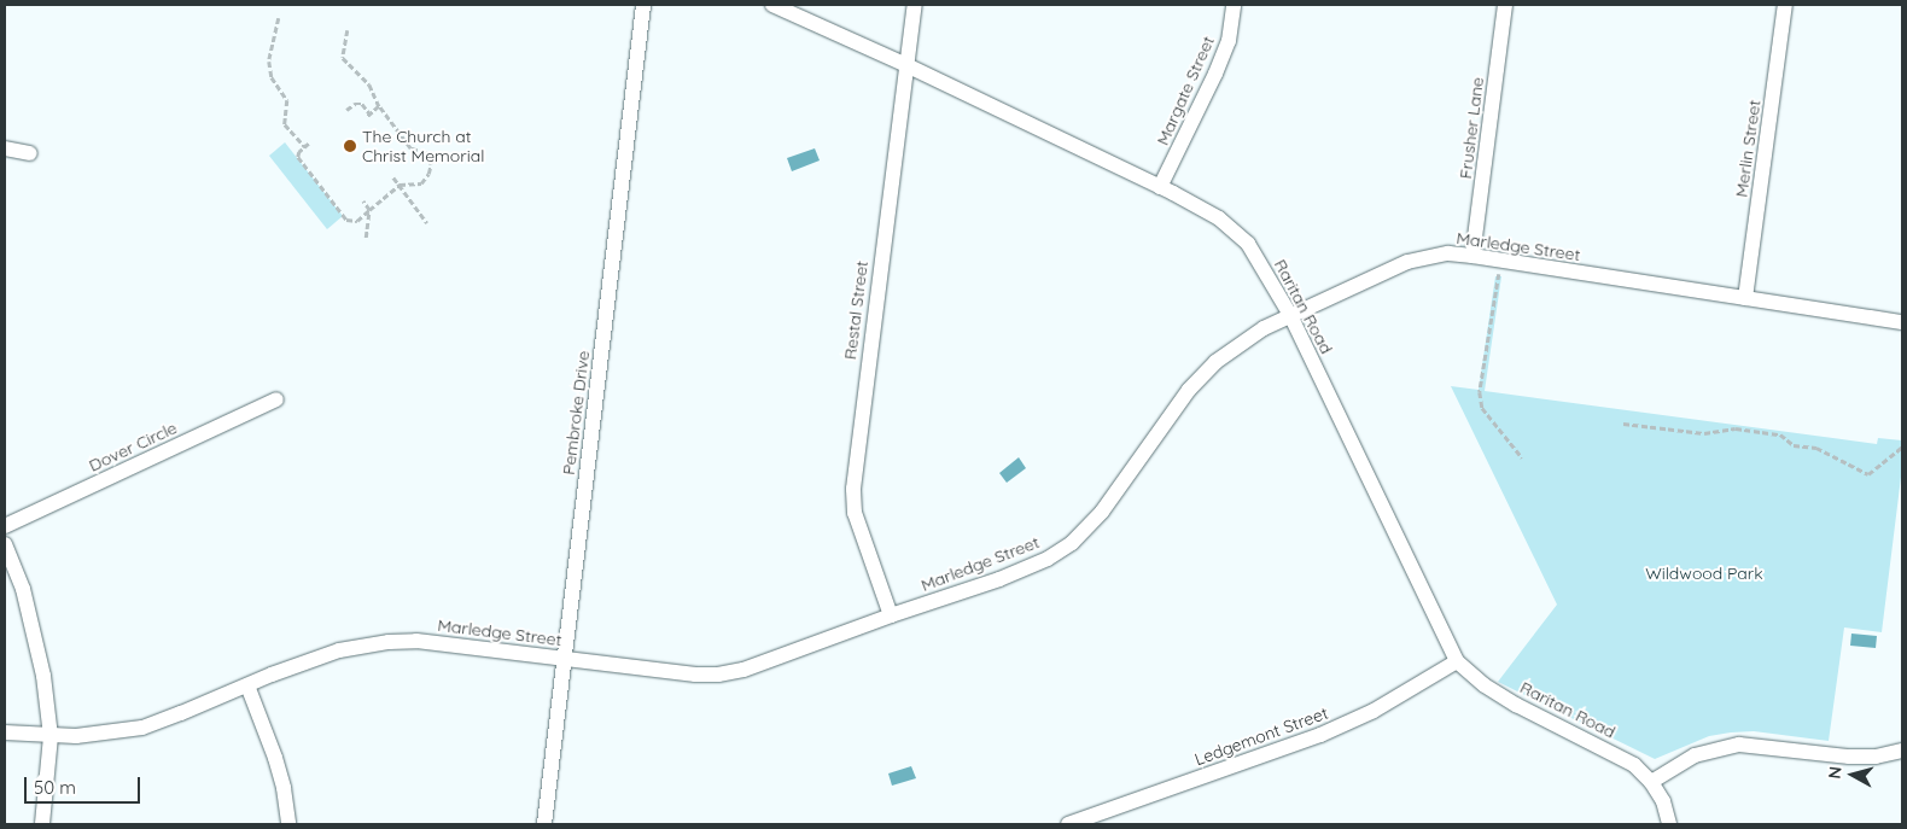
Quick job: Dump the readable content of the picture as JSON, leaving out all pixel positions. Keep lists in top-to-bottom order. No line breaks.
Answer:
{"streets":{"street":["Margate Street","Frusher Lane","Merlin Street","Marledge Street","Raritan Road","Restal Street","Pembroke Drive","Dover Circle","Ledgemont Street"]},"crossings":[["Margate Street","Raritan Road"],["Frusher Lane","Marledge Street"],["Merlin Street","Marledge Street"],["Marledge Street","Raritan Road"],["Marledge Street","Restal Street"],["Marledge Street","Pembroke Drive"],["Raritan Road","Restal Street"],["Raritan Road","Ledgemont Street"]],"parks":["Wildwood Park"],"places":["The Church at Christ Memorial"],"scale_bar":"50 m","north":"left"}
